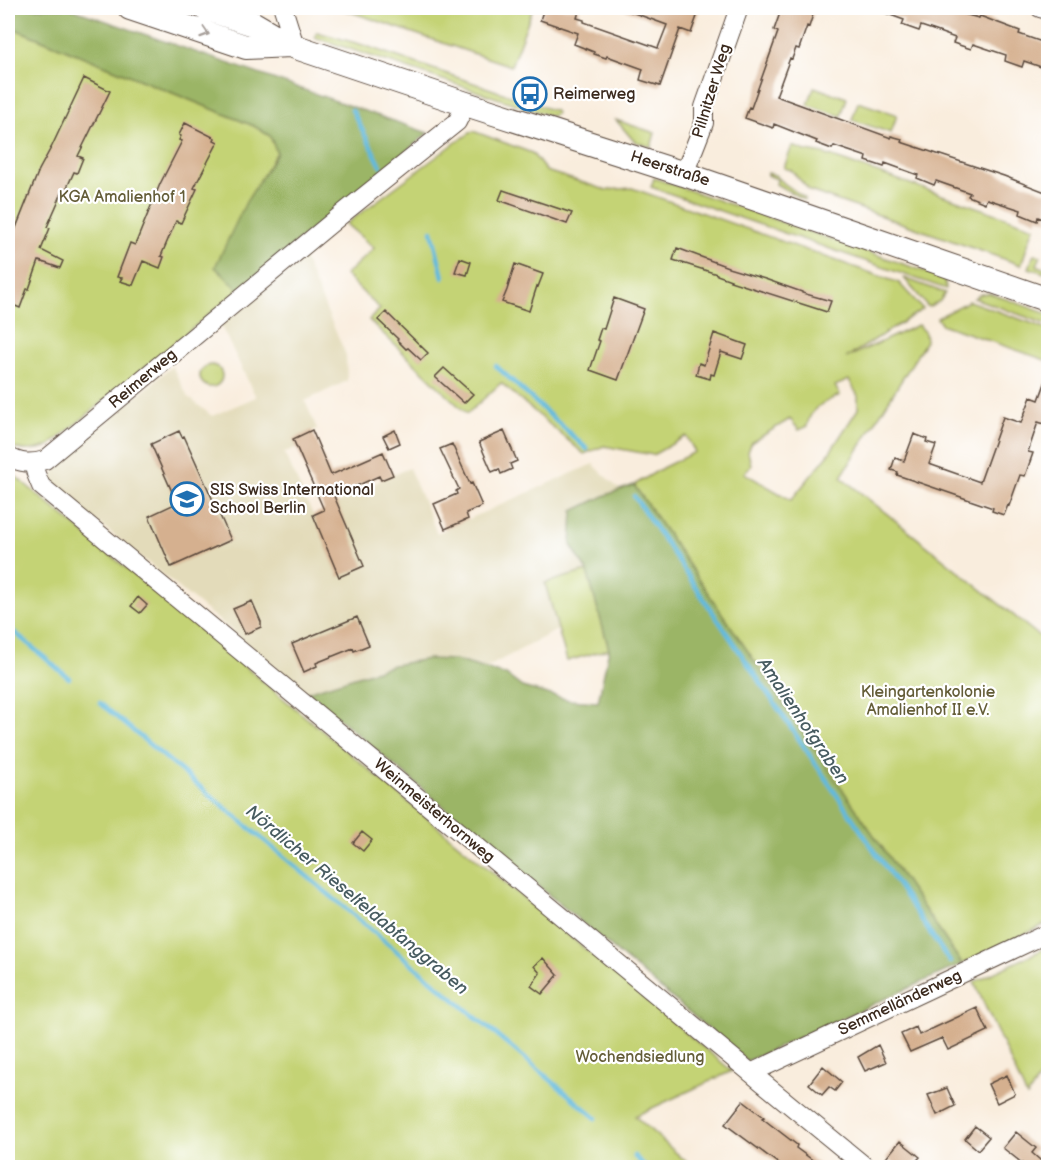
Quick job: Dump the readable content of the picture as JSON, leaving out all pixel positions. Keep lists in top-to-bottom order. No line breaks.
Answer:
{"streets":{"main road":["Heerstraße"],"street":["Pillnitzer Weg","Reimerweg","Weinmeisterhornweg","Semmelländerweg"]},"crossings":[["Pillnitzer Weg","Heerstraße"],["Heerstraße","Reimerweg"],["Reimerweg","Weinmeisterhornweg"],["Weinmeisterhornweg","Semmelländerweg"]],"water":["Amalienhofgraben","Nördlicher Rieselfeldabfanggraben"],"parks":["KGA Amalienhof 1","Kleingartenkolonie Amalienhof II e.V.","Wochendsiedlung"],"places":{"bus stop":["Reimerweg"],"school or university":["SIS Swiss International School Berlin"]}}
